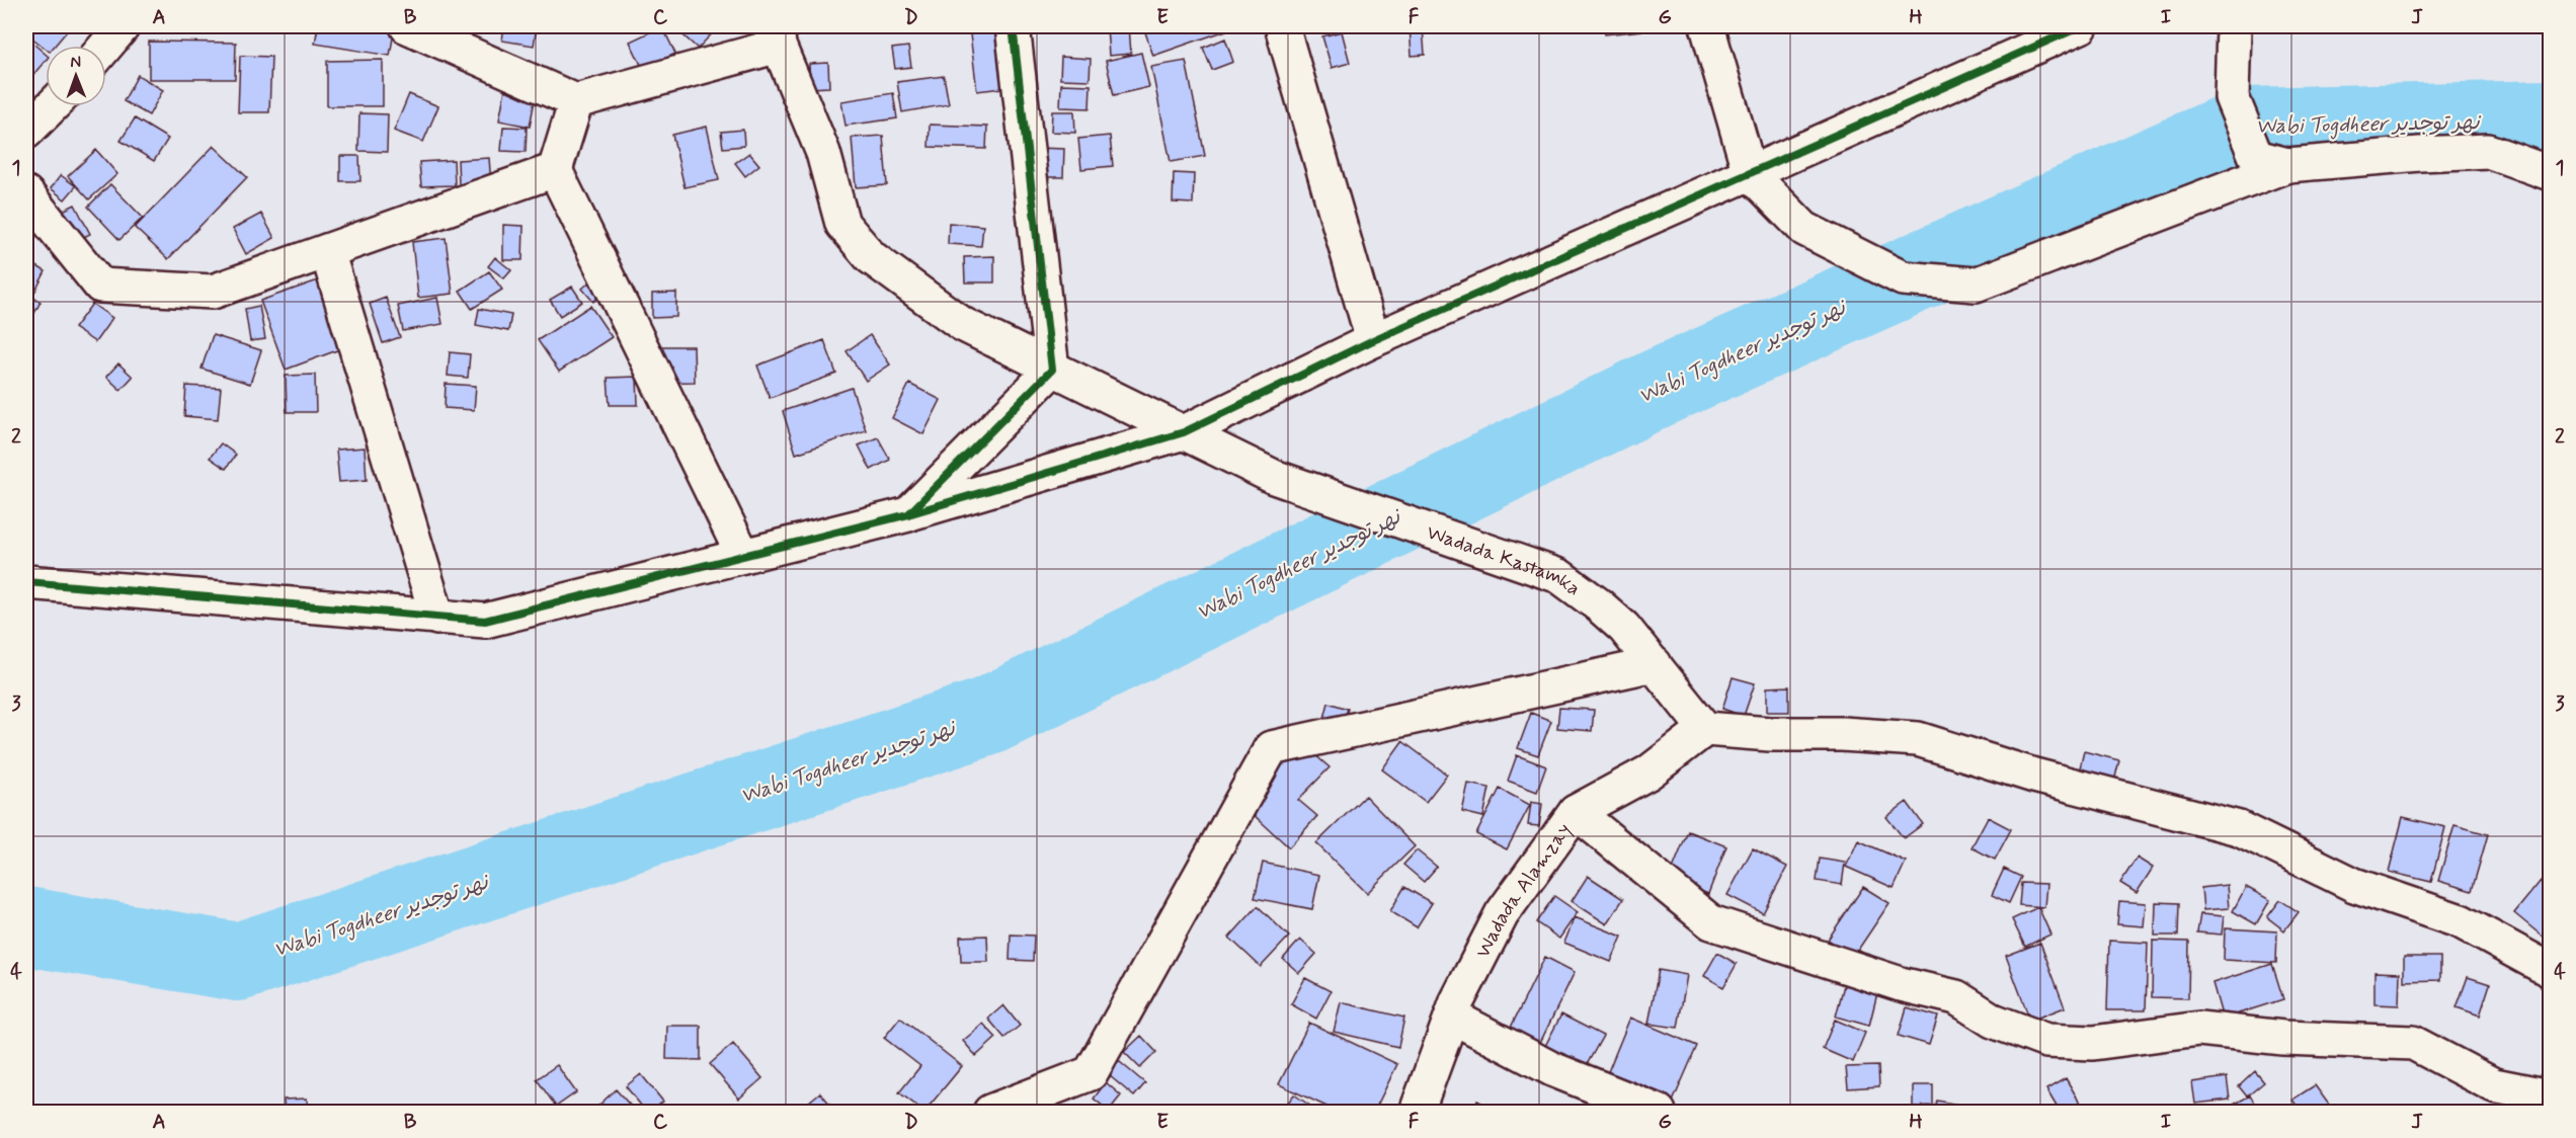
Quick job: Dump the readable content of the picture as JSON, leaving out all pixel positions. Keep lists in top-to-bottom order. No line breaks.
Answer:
{"streets":{"street":["Wadada Kastamka","Wadada Alamzay"]},"crossings":[["Wadada Kastamka","Wadada Alamzay"]],"water":["Wabi Togdheer نهر توجدير"],"north":"top","grid":{"columns":["A","B","C","D","E","F","G","H","I","J"],"rows":["1","2","3","4"]}}
